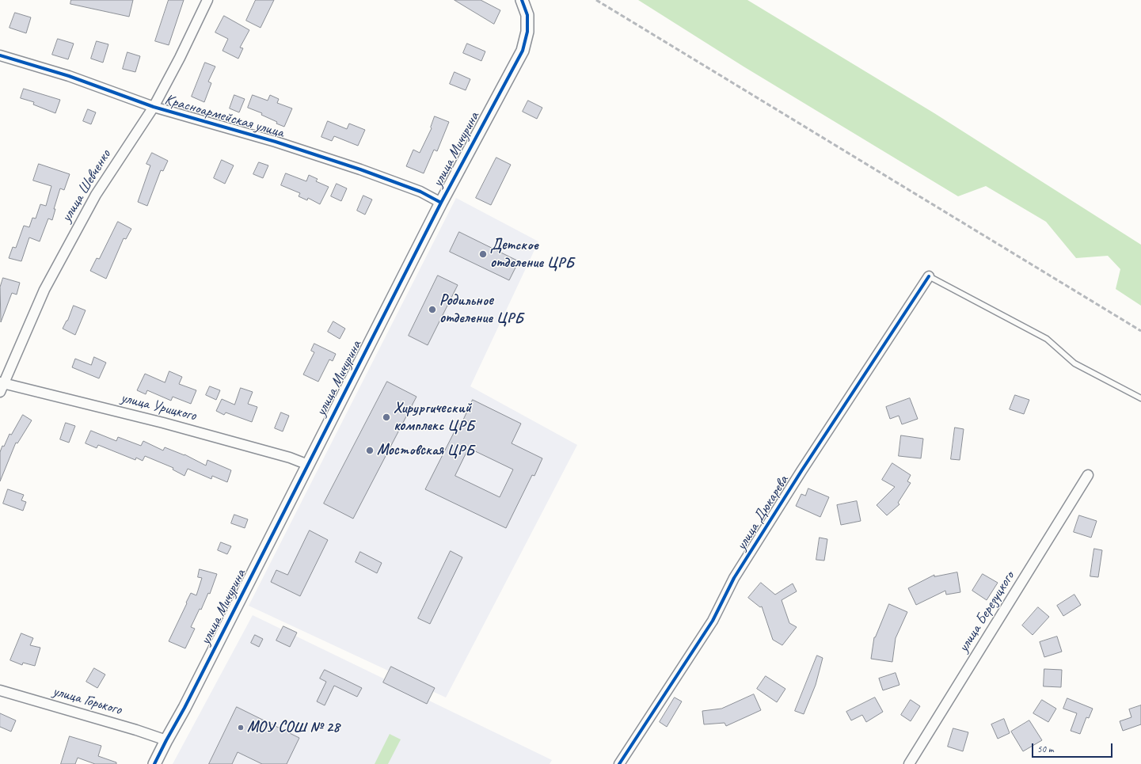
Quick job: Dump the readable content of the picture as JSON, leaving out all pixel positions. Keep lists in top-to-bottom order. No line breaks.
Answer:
{"streets":{"street":["Красноармейская улица","улица Мичурина","улица Шевченко","улица Урицкого","улица Дюкарева","улица Березуцкого","улица Горького"]},"crossings":[["Красноармейская улица","улица Мичурина"],["Красноармейская улица","улица Шевченко"],["улица Мичурина","улица Урицкого"],["улица Мичурина","улица Горького"],["улица Шевченко","улица Урицкого"]],"places":["Детское отделение ЦРБ","Родильное отделение ЦРБ","Хирургический комплекс ЦРБ","Мостовская ЦРБ","МОУ СОШ № 28"],"scale_bar":"50 m"}
